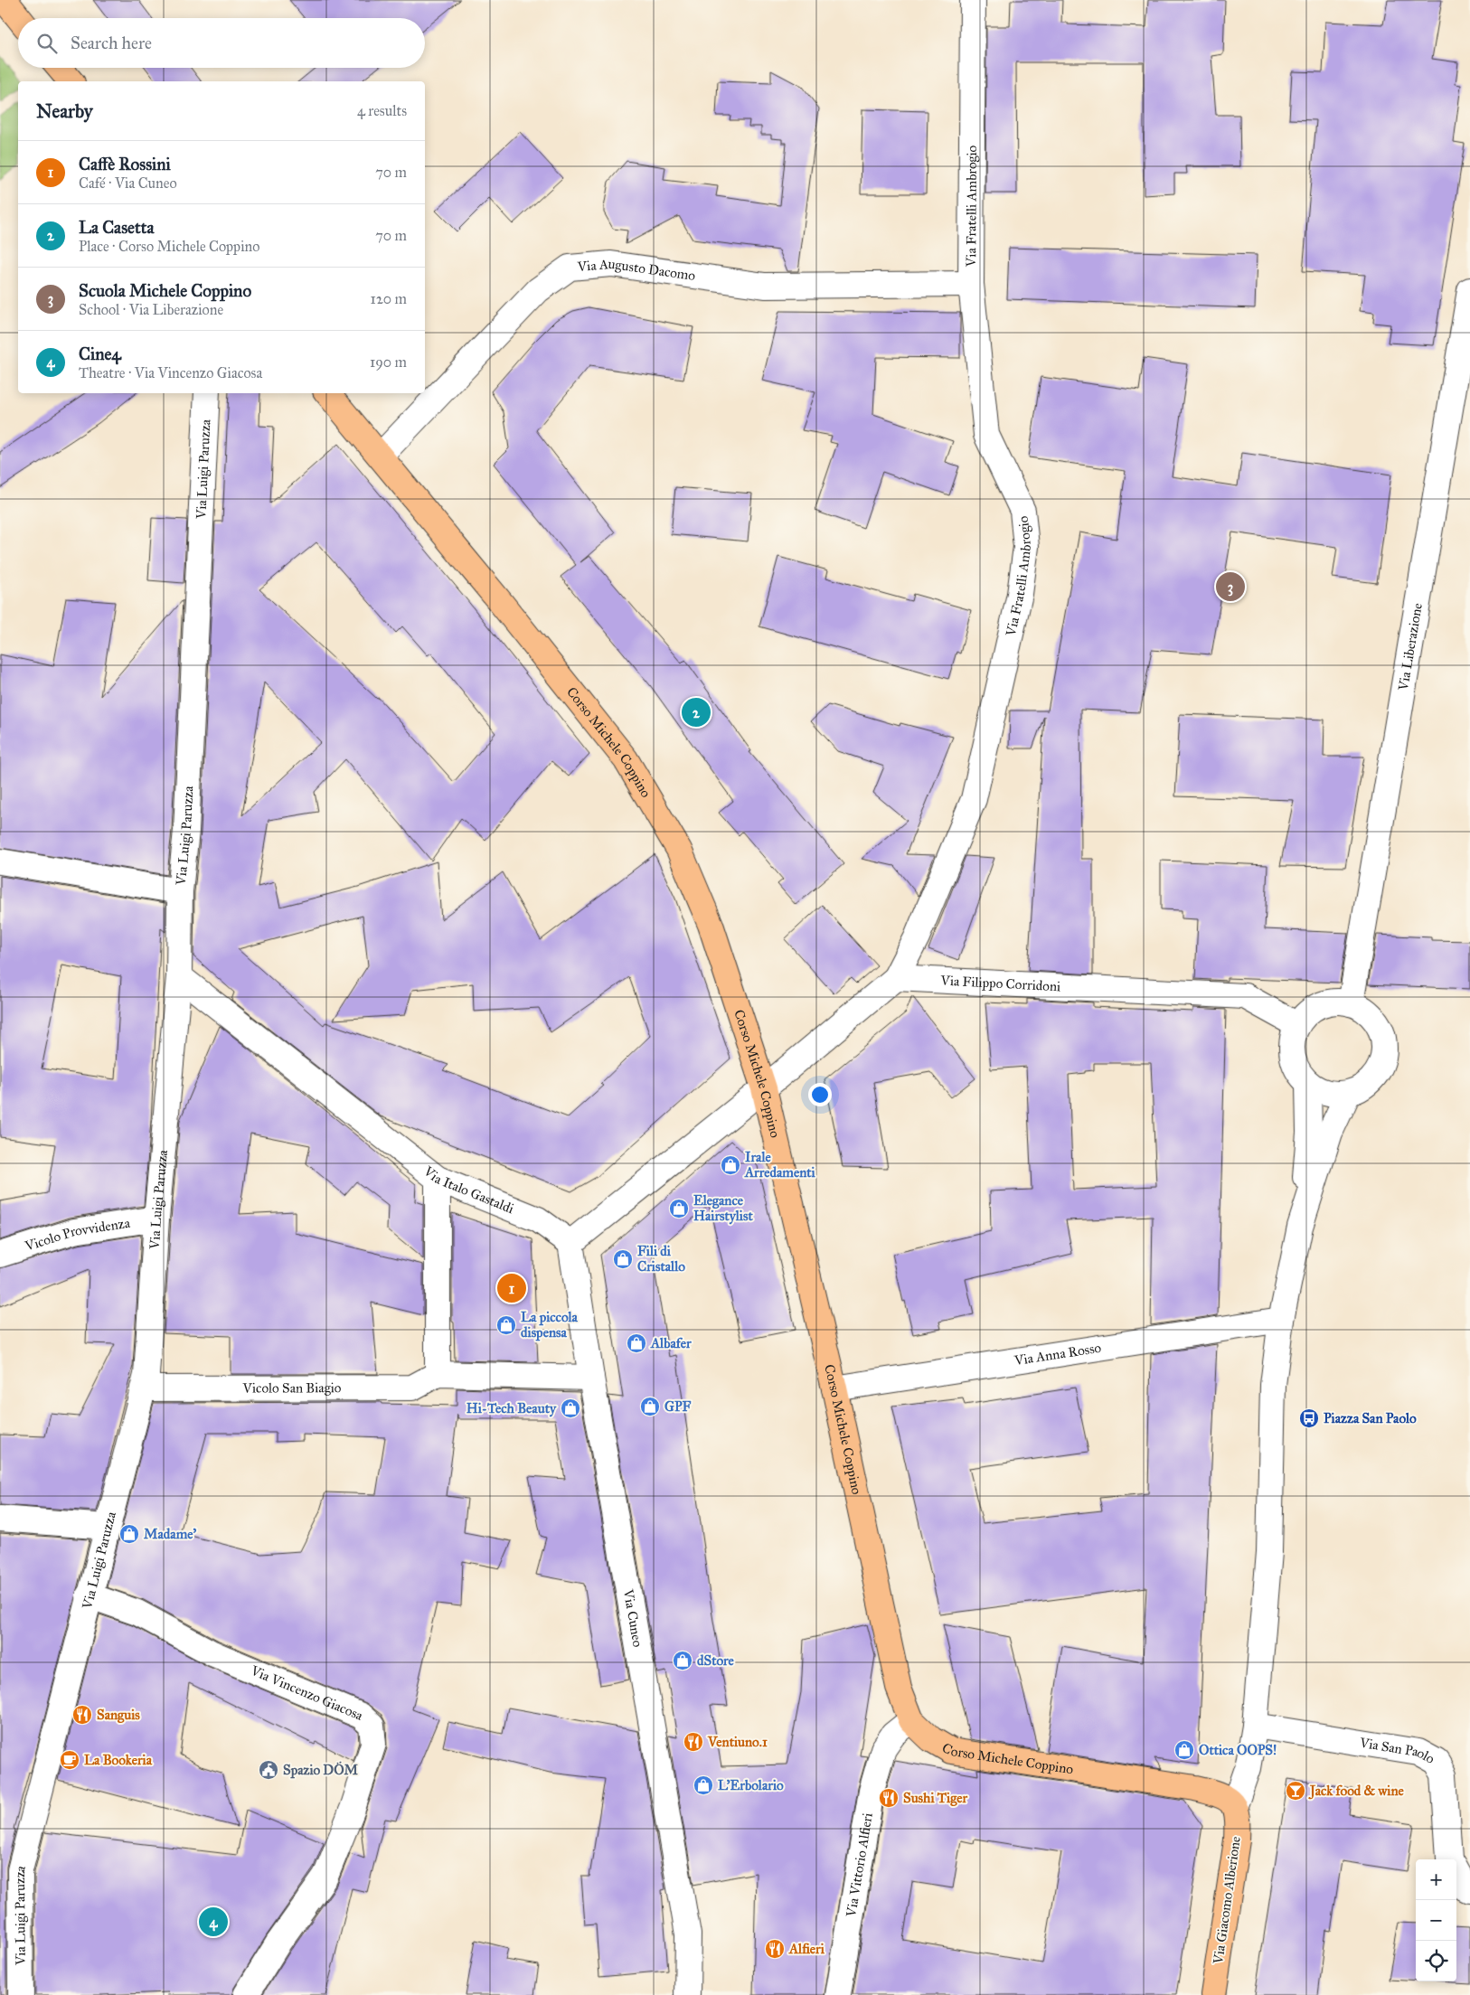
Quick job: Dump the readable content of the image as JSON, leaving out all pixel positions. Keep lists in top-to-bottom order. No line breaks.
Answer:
{"streets":{"main road":["Corso Michele Coppino","Via Giacomo Alberione"],"street":["Via Fratelli Ambrogio","Via Augusto Dacomo","Via Luigi Paruzza","Via Liberazione","Via Filippo Corridoni","Via Italo Gastaldi","Vicolo Provvidenza","Via Anna Rosso","Vicolo San Biagio","Via Cuneo","Via Vincenzo Giacosa","Via San Paolo","Via Vittorio Alfieri"]},"crossings":[["Via Fratelli Ambrogio","Via Augusto Dacomo"],["Via Fratelli Ambrogio","Via Filippo Corridoni"],["Via Augusto Dacomo","Corso Michele Coppino"],["Via Luigi Paruzza","Via Italo Gastaldi"],["Via Luigi Paruzza","Vicolo Provvidenza"],["Via Luigi Paruzza","Vicolo San Biagio"],["Via Luigi Paruzza","Via Vincenzo Giacosa"],["Via Liberazione","Via Filippo Corridoni"],["Corso Michele Coppino","Via Anna Rosso"],["Corso Michele Coppino","Via Vittorio Alfieri"],["Corso Michele Coppino","Via Giacomo Alberione"],["Via Italo Gastaldi","Via Cuneo"],["Vicolo San Biagio","Via Cuneo"]],"places":{"shop":["Irale Arredamenti","Elegance Hairstylist","Fili di Cristallo","La piccola dispensa","Albafer","GPF","Hi-Tech Beauty","Madame'","dStore","Ottica OOPS!","L'Erbolario"],"bus stop":["Piazza San Paolo"],"restaurant":["Sanguis","Ventiuno.1","Sushi Tiger","Alfieri"],"cafe":["La Bookeria"],"public building":["Spazio DÖM"],"bar":["Jack food & wine"]},"page":{"search":"Search here","heading":["Nearby","4 results"],"list":[{"mark":"1","name":"Caffè Rossini","note":"Café · Via Cuneo","value":"70 m"},{"mark":"2","name":"La Casetta","note":"Place · Corso Michele Coppino","value":"70 m"},{"mark":"3","name":"Scuola Michele Coppino","note":"School · Via Liberazione","value":"120 m"},{"mark":"4","name":"Cine4","note":"Theatre · Via Vincenzo Giacosa","value":"190 m"}],"pins":["3","2","1","4"],"map_buttons":["+","−"]}}
